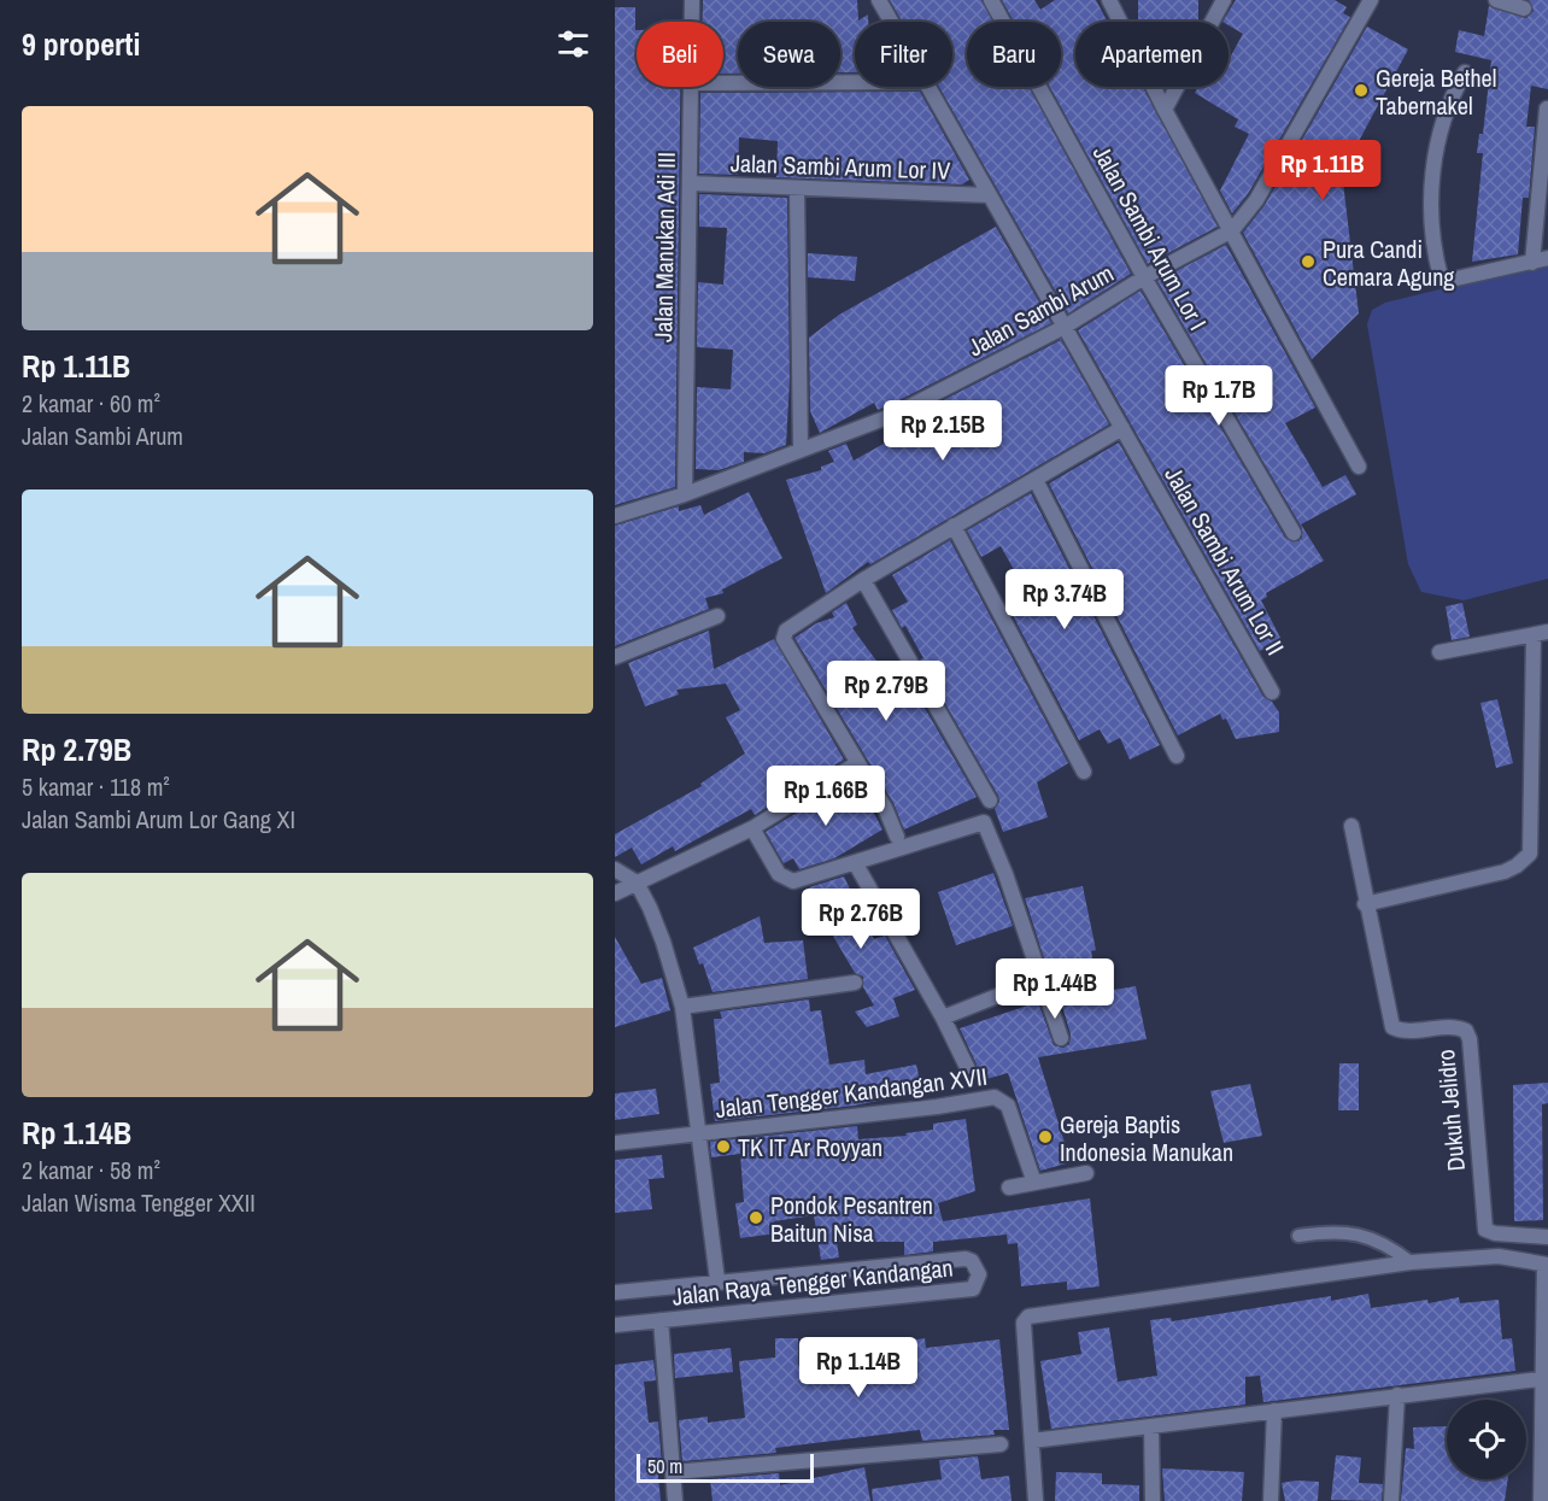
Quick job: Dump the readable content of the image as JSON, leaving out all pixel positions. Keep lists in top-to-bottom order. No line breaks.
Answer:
{"streets":{"street":["Jalan Sambi Arum Lor IV","Jalan Sambi Arum Lor I","Jalan Manukan Adi III","Jalan Sambi Arum","Jalan Sambi Arum Lor II","Jalan Tengger Kandangan XVII","Dukuh Jelidro","Jalan Raya Tengger Kandangan"]},"crossings":[["Jalan Sambi Arum Lor IV","Jalan Manukan Adi III"],["Jalan Sambi Arum Lor IV","Jalan Sambi Arum Lor II"],["Jalan Sambi Arum Lor I","Jalan Sambi Arum"],["Jalan Manukan Adi III","Jalan Sambi Arum"],["Jalan Sambi Arum","Jalan Sambi Arum Lor II"]],"places":["Gereja Bethel Tabernakel","Pura Candi Cemara Agung","Gereja Baptis Indonesia Manukan","TK IT Ar Royyan","Pondok Pesantren Baitun Nisa"],"scale_bar":"50 m","page":{"heading":"9 properti","chip":["Beli","Sewa","Filter","Baru","Apartemen"],"list":[{"name":"Rp 1.11B","note":"2 kamar · 60 m² · Jalan Sambi Arum"},{"name":"Rp 2.79B","note":"5 kamar · 118 m² · Jalan Sambi Arum Lor Gang XI"},{"name":"Rp 1.14B","note":"2 kamar · 58 m² · Jalan Wisma Tengger XXII"}],"price":["Rp 1.11B","Rp 1.7B","Rp 2.15B","Rp 3.74B","Rp 2.79B","Rp 1.66B","Rp 2.76B","Rp 1.44B","Rp 1.14B"],"scale":"50 m"}}
